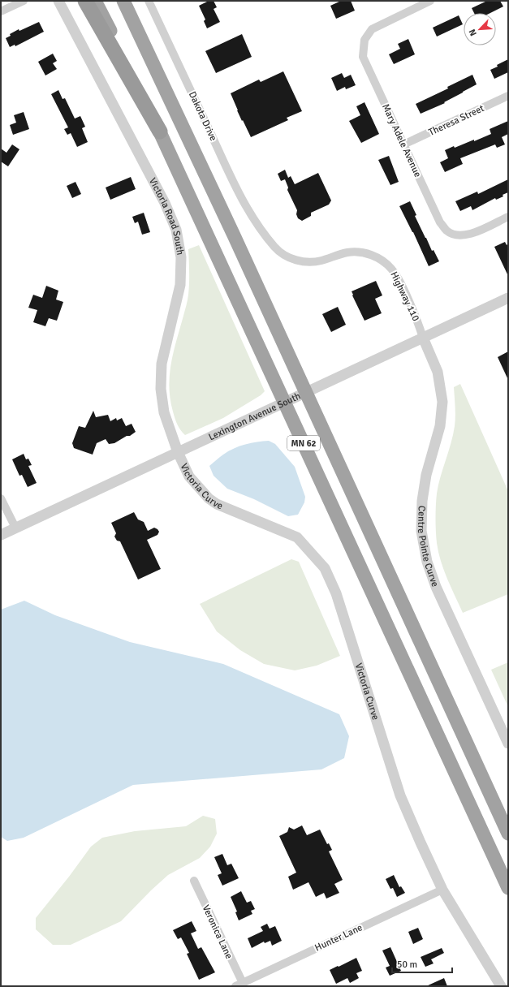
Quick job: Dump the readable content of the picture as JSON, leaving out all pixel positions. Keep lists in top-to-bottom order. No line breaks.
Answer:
{"streets":{"highway":["MN 62"],"street":["Dakota Drive","Theresa Street","Mary Adele Avenue","Victoria Road South","Highway 110","Lexington Avenue South","Victoria Curve","Centre Pointe Curve","Veronica Lane","Hunter Lane"]},"crossings":[["Dakota Drive","Highway 110"],["Theresa Street","Mary Adele Avenue"],["Victoria Road South","Lexington Avenue South"],["Victoria Road South","Victoria Curve"],["Highway 110","Lexington Avenue South"],["Highway 110","Centre Pointe Curve"],["Lexington Avenue South","MN 62"],["Lexington Avenue South","Victoria Curve"],["Lexington Avenue South","Centre Pointe Curve"],["Victoria Curve","Hunter Lane"],["Veronica Lane","Hunter Lane"]],"scale_bar":"50 m","north":"bottom left"}
